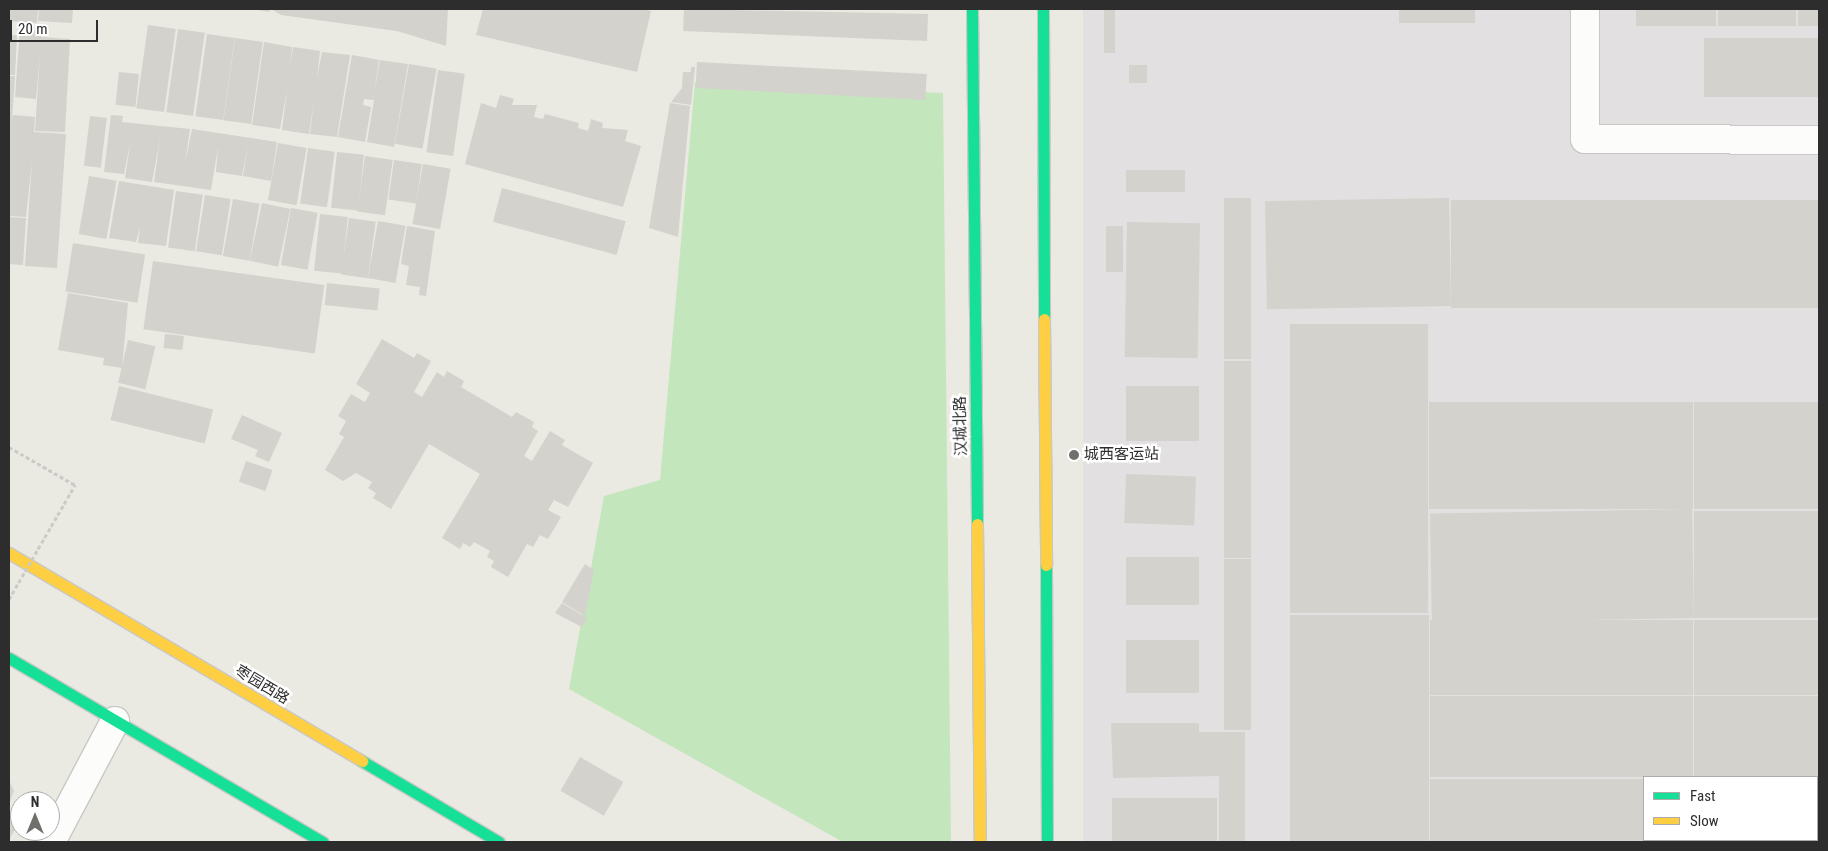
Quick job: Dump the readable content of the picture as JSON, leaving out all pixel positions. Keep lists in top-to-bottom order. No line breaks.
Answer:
{"streets":{"main road":["汉城北路","枣园西路"]},"places":["城西客运站"],"legend":["Fast","Slow"],"scale_bar":"20 m","north":"top"}
